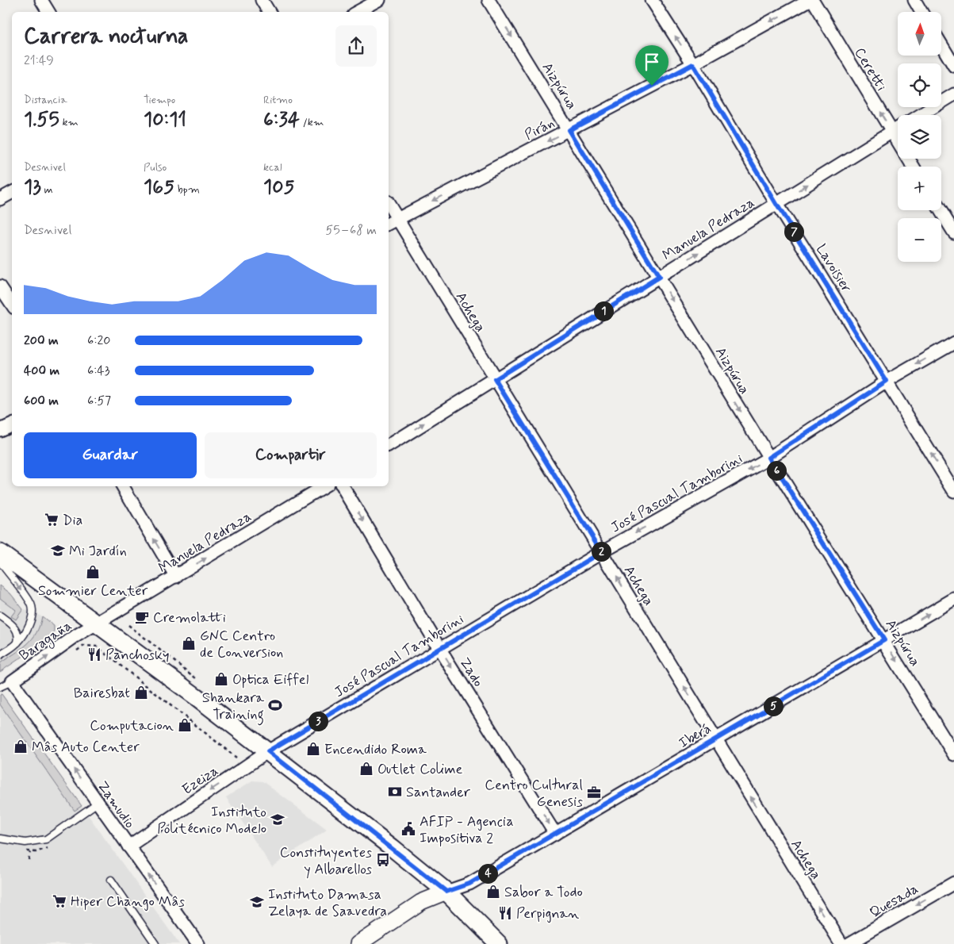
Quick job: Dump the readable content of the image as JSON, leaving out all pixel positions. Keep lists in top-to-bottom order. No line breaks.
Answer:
{"streets":{"street":["Ceretti","Aizpúrua","Pirán","Manuela Pedraza","Lavoisier","Achega","José Pascual Tamborini","Baragaña","Zado","Iberá","Ezeiza","Zamudio","Quesada"]},"crossings":[["Ceretti","Manuela Pedraza"],["Aizpúrua","Pirán"],["Aizpúrua","Manuela Pedraza"],["Aizpúrua","José Pascual Tamborini"],["Aizpúrua","Iberá"],["Pirán","Lavoisier"],["Pirán","Achega"],["Manuela Pedraza","Lavoisier"],["Manuela Pedraza","Achega"],["Manuela Pedraza","Baragaña"],["Lavoisier","José Pascual Tamborini"],["Achega","José Pascual Tamborini"],["Achega","Iberá"],["José Pascual Tamborini","Zado"],["José Pascual Tamborini","Ezeiza"],["Baragaña","Zamudio"],["Zado","Iberá"],["Ezeiza","Zamudio"]],"one_way":["Ceretti","Aizpúrua","Pirán","Manuela Pedraza","Lavoisier","Achega","Baragaña","Zado","Ezeiza","Zamudio","Quesada"],"places":{"supermarket":["Dia","Hiper Chango Mâs"],"school or university":["Mi Jardín","Instituto Politécnico Modelo","Instituto Damasa Zelaya de Saavedra"],"shop":["Sommier Center","GNC Centro de Conversion","Optica Eiffel","Bairesbat","Computacion","Mâs Auto Center","Encendido Roma","Outlet Colime","Sabor a Todo"],"cafe":["Cremolatti"],"restaurant":["Panchosky","Perpignan"],"sports":["Shankara Training"],"bank":["Santander"],"office":["Centro Cultural Genesis"],"public building":["AFIP - Agencia Impositiva 2"],"bus stop":["Constituyentes y Albarellos"]},"north":"top","page":{"map_buttons":["+","−"],"heading":["Carrera nocturna","21:49"],"stats":[["Distancia","1.55 km"],["Tiempo","10:11"],["Ritmo","6:34 /km"],["Desnivel","13 m"],["Pulso","165 bpm"],["kcal","105"]],"chart":["Desnivel","55–68 m"],"pins":["7","1","6","2","5","3","4"],"list":[{"name":"200 m","note":"6:20"},{"name":"400 m","note":"6:43"},{"name":"600 m","note":"6:57"}],"buttons":["Guardar","Compartir"]}}
